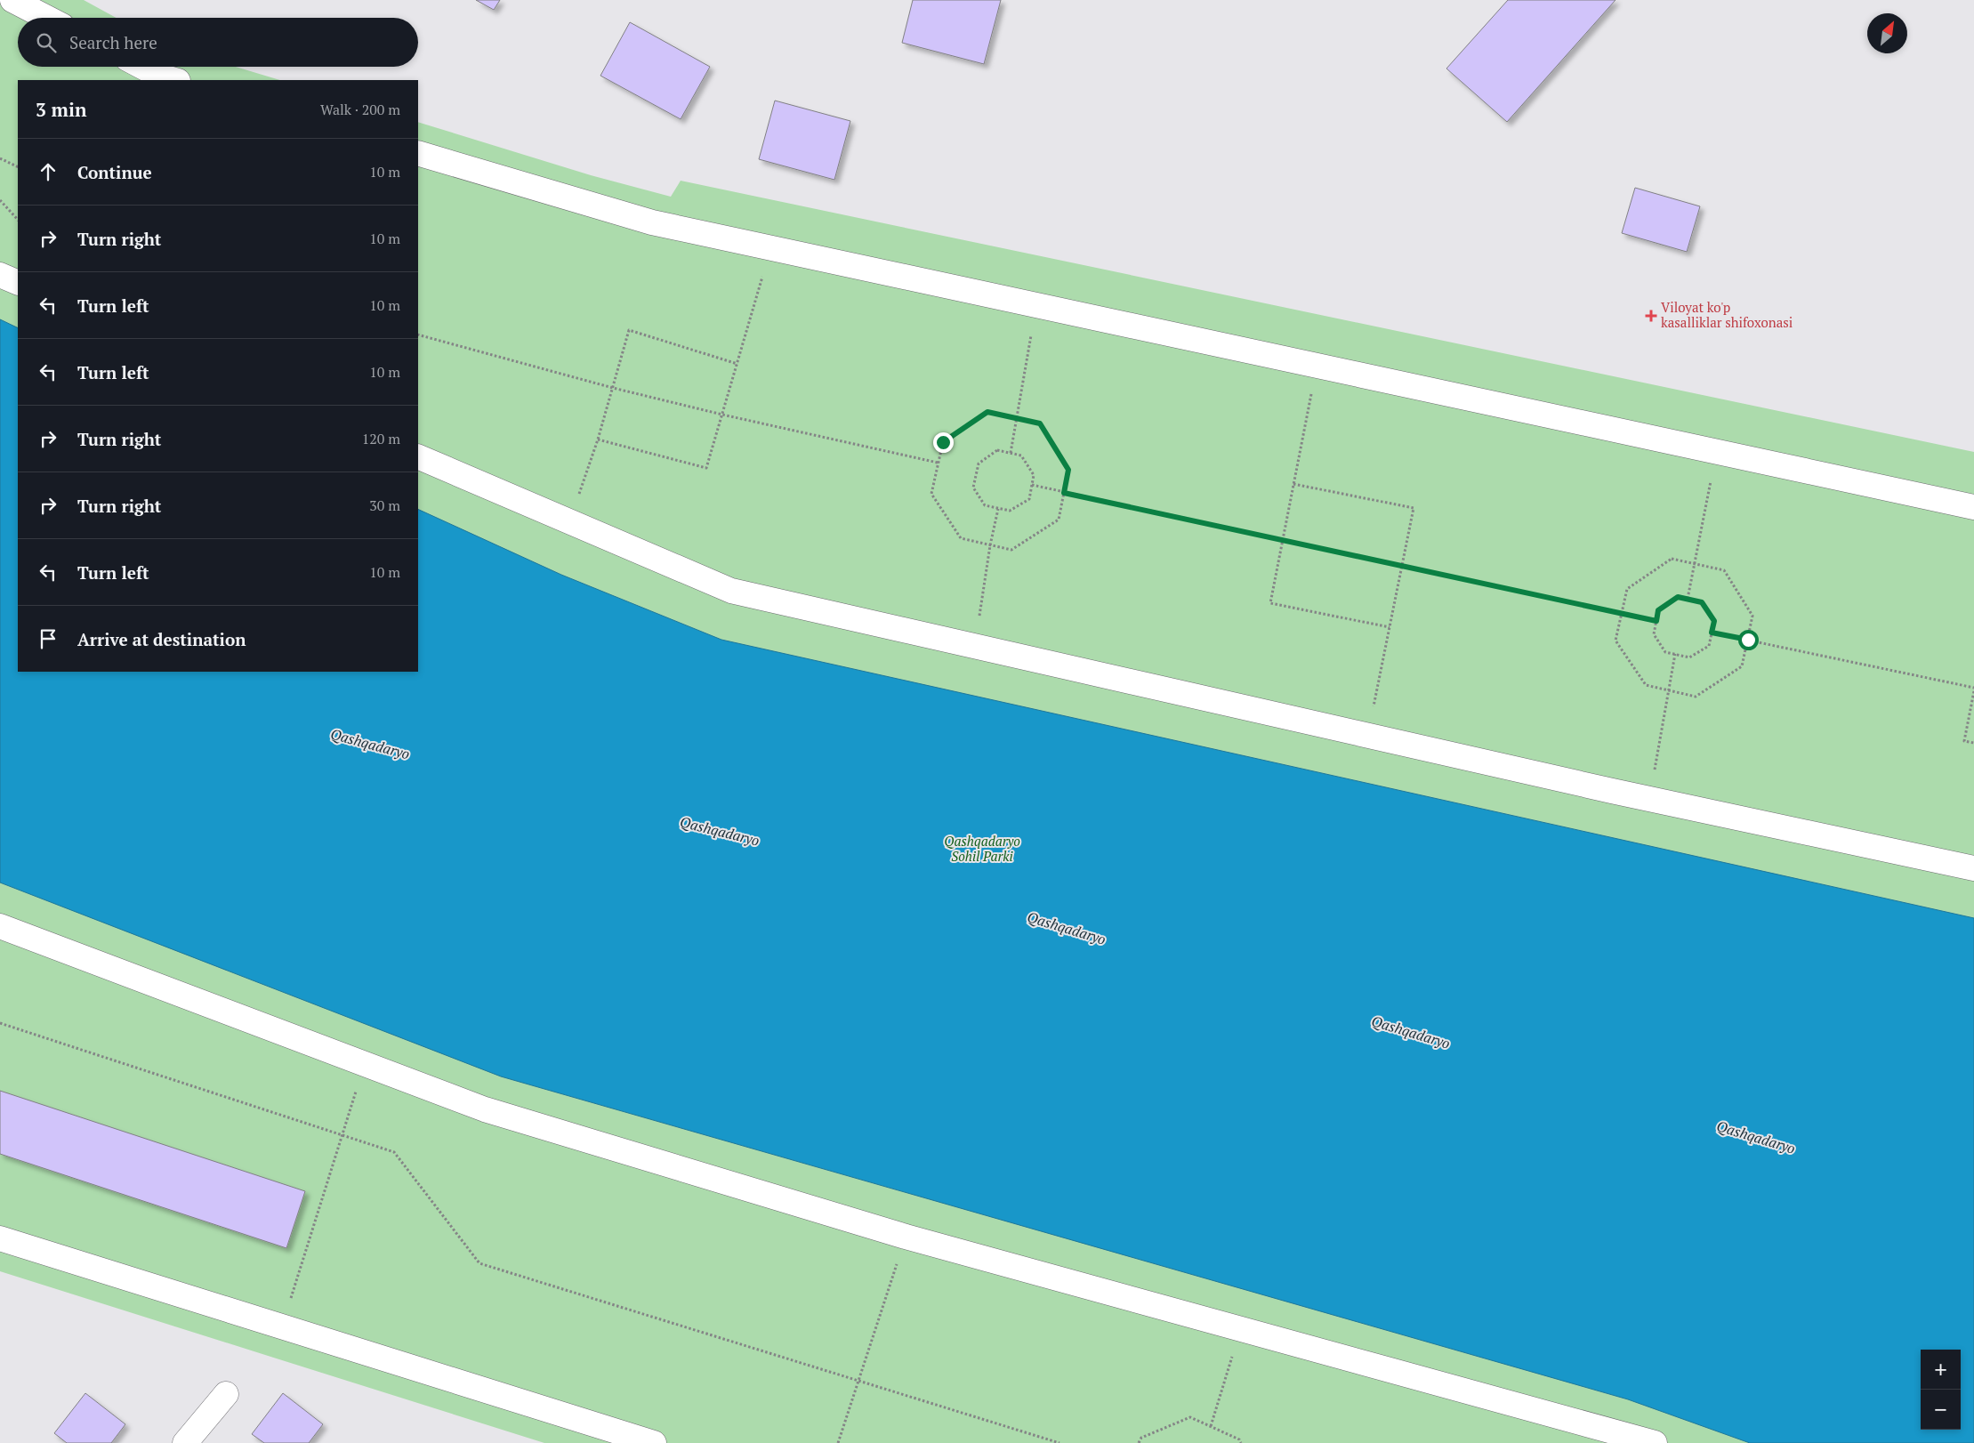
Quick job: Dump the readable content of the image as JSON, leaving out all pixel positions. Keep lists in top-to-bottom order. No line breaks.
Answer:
{"water":["Qashqadaryo"],"parks":["Qashqadaryo Sohil Parki"],"places":{"health":["Viloyat ko'p kasalliklar shifoxonasi"]},"north":"top right","page":{"search":"Search here","heading":["3 min","Walk · 200 m"],"list":[["Continue","10 m"],["Turn right","10 m"],["Turn left","10 m"],["Turn left","10 m"],["Turn right","120 m"],["Turn right","30 m"],["Turn left","10 m"],"Arrive at destination"],"map_buttons":["+","−"]}}
